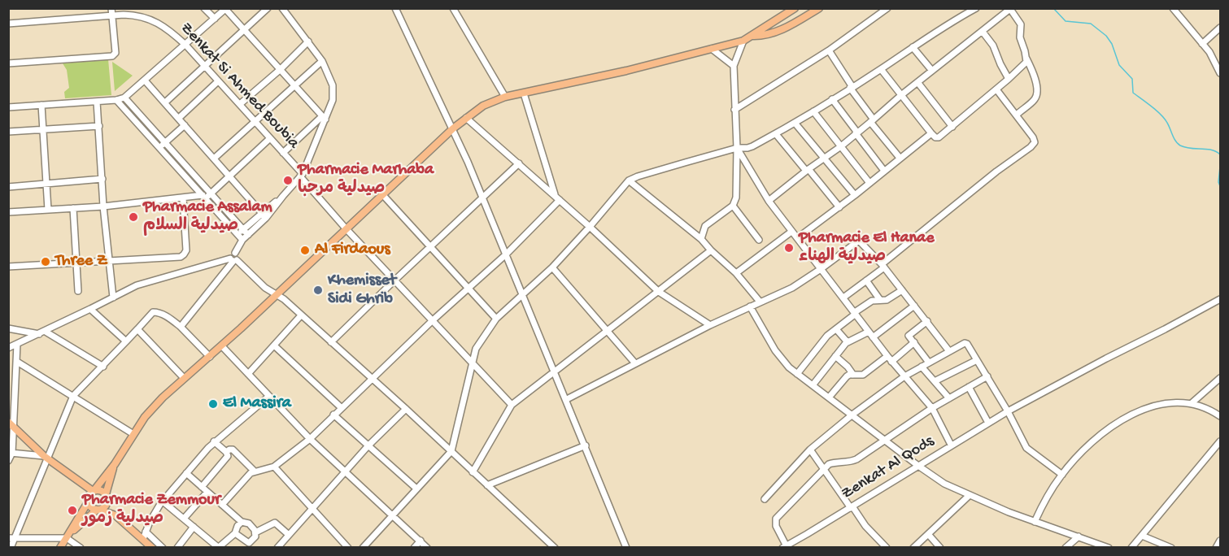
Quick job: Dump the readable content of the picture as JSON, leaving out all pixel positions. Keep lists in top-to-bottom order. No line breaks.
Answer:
{"streets":{"street":["Zenkat Si Ahmed Boubia","Zenkat Al Qods"]},"places":["Pharmacie Marhaba صيدلية مرحبا","Pharmacie Assalam صيدلية السلام","Pharmacie El Hanae صيدلية الهناء","Al Firdaous","Three Z","Khemisset Sidi Ghrib","El Massira","Pharmacie Zemmour صيدلية زمور"]}
